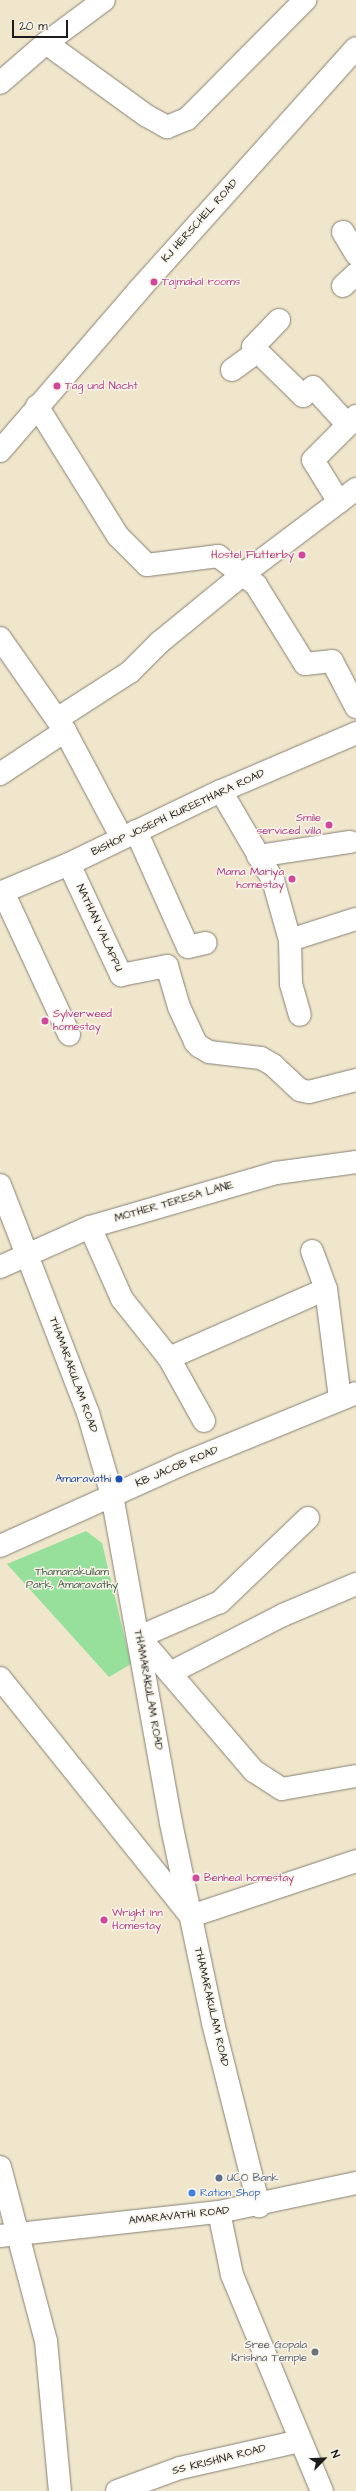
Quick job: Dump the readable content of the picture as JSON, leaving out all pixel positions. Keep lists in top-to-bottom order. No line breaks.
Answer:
{"streets":{"street":["KJ HERSCHEL ROAD","BISHOP JOSEPH KUREETHARA ROAD","NATHAN VALAPPU","MOTHER TERESA LANE","THAMARAKULAM ROAD","KB JACOB ROAD","AMARAVATHI ROAD","SS KRISHNA ROAD"]},"crossings":[["BISHOP JOSEPH KUREETHARA ROAD","NATHAN VALAPPU"],["MOTHER TERESA LANE","THAMARAKULAM ROAD"],["THAMARAKULAM ROAD","KB JACOB ROAD"],["THAMARAKULAM ROAD","AMARAVATHI ROAD"]],"parks":["Thamarakullam Park, Amaravathy"],"places":["Tajmahal rooms","Tag und Nacht","Hostel Flutterby","Smile serviced villa","Mama Mariya homestay","Sylverweed homestay","Amaravathi","Benheal homestay","Wright Inn Homestay","UCO Bank","Ration Shop","Sree Gopala Krishna Temple"],"scale_bar":"20 m","north":"top right"}
